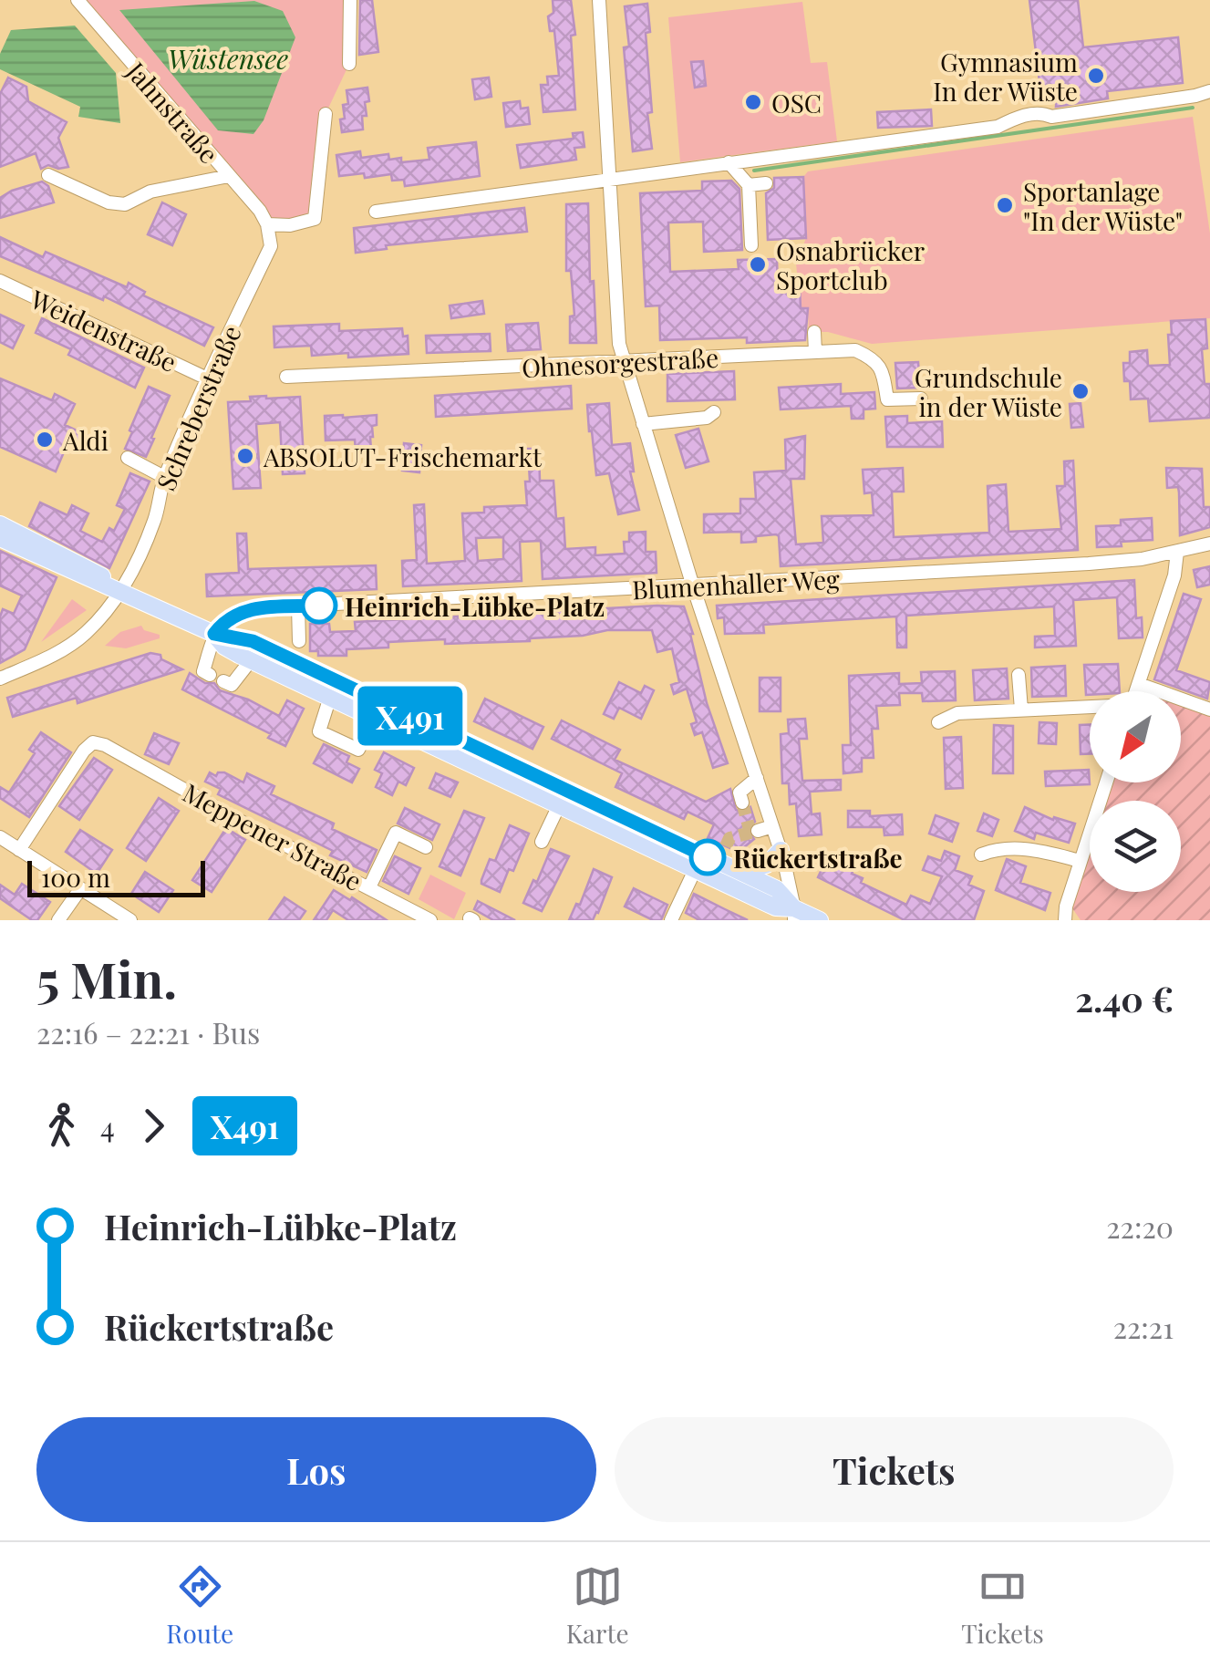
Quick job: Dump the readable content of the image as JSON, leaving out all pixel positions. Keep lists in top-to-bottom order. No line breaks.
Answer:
{"streets":{"street":["Jahnstraße","Weidenstraße","Ohnesorgestraße","Schreberstraße","Blumenhaller Weg","Meppener Straße"]},"crossings":[["Jahnstraße","Schreberstraße"],["Weidenstraße","Schreberstraße"]],"water":["Wüstensee"],"places":["Gymnasium In der Wüste","OSC","Sportanlage \"In der Wüste\"","Osnabrücker Sportclub","Grundschule in der Wüste","Aldi","ABSOLUT-Frischemarkt","Heinrich-Lübke-Platz","Rückertstraße"],"lines":["bus line X491"],"scale_bar":"100 m","north":"bottom left","page":{"on_map":"X491","scale":"100 m","heading":["5 Min.","22:16 – 22:21 · Bus","2.40 €"],"legs":["4","X491"],"list":[{"name":"Heinrich-Lübke-Platz","value":"22:20"},{"name":"Rückertstraße","value":"22:21"}],"buttons":["Los","Tickets"],"tabs":["Route","Karte","Tickets"]}}
